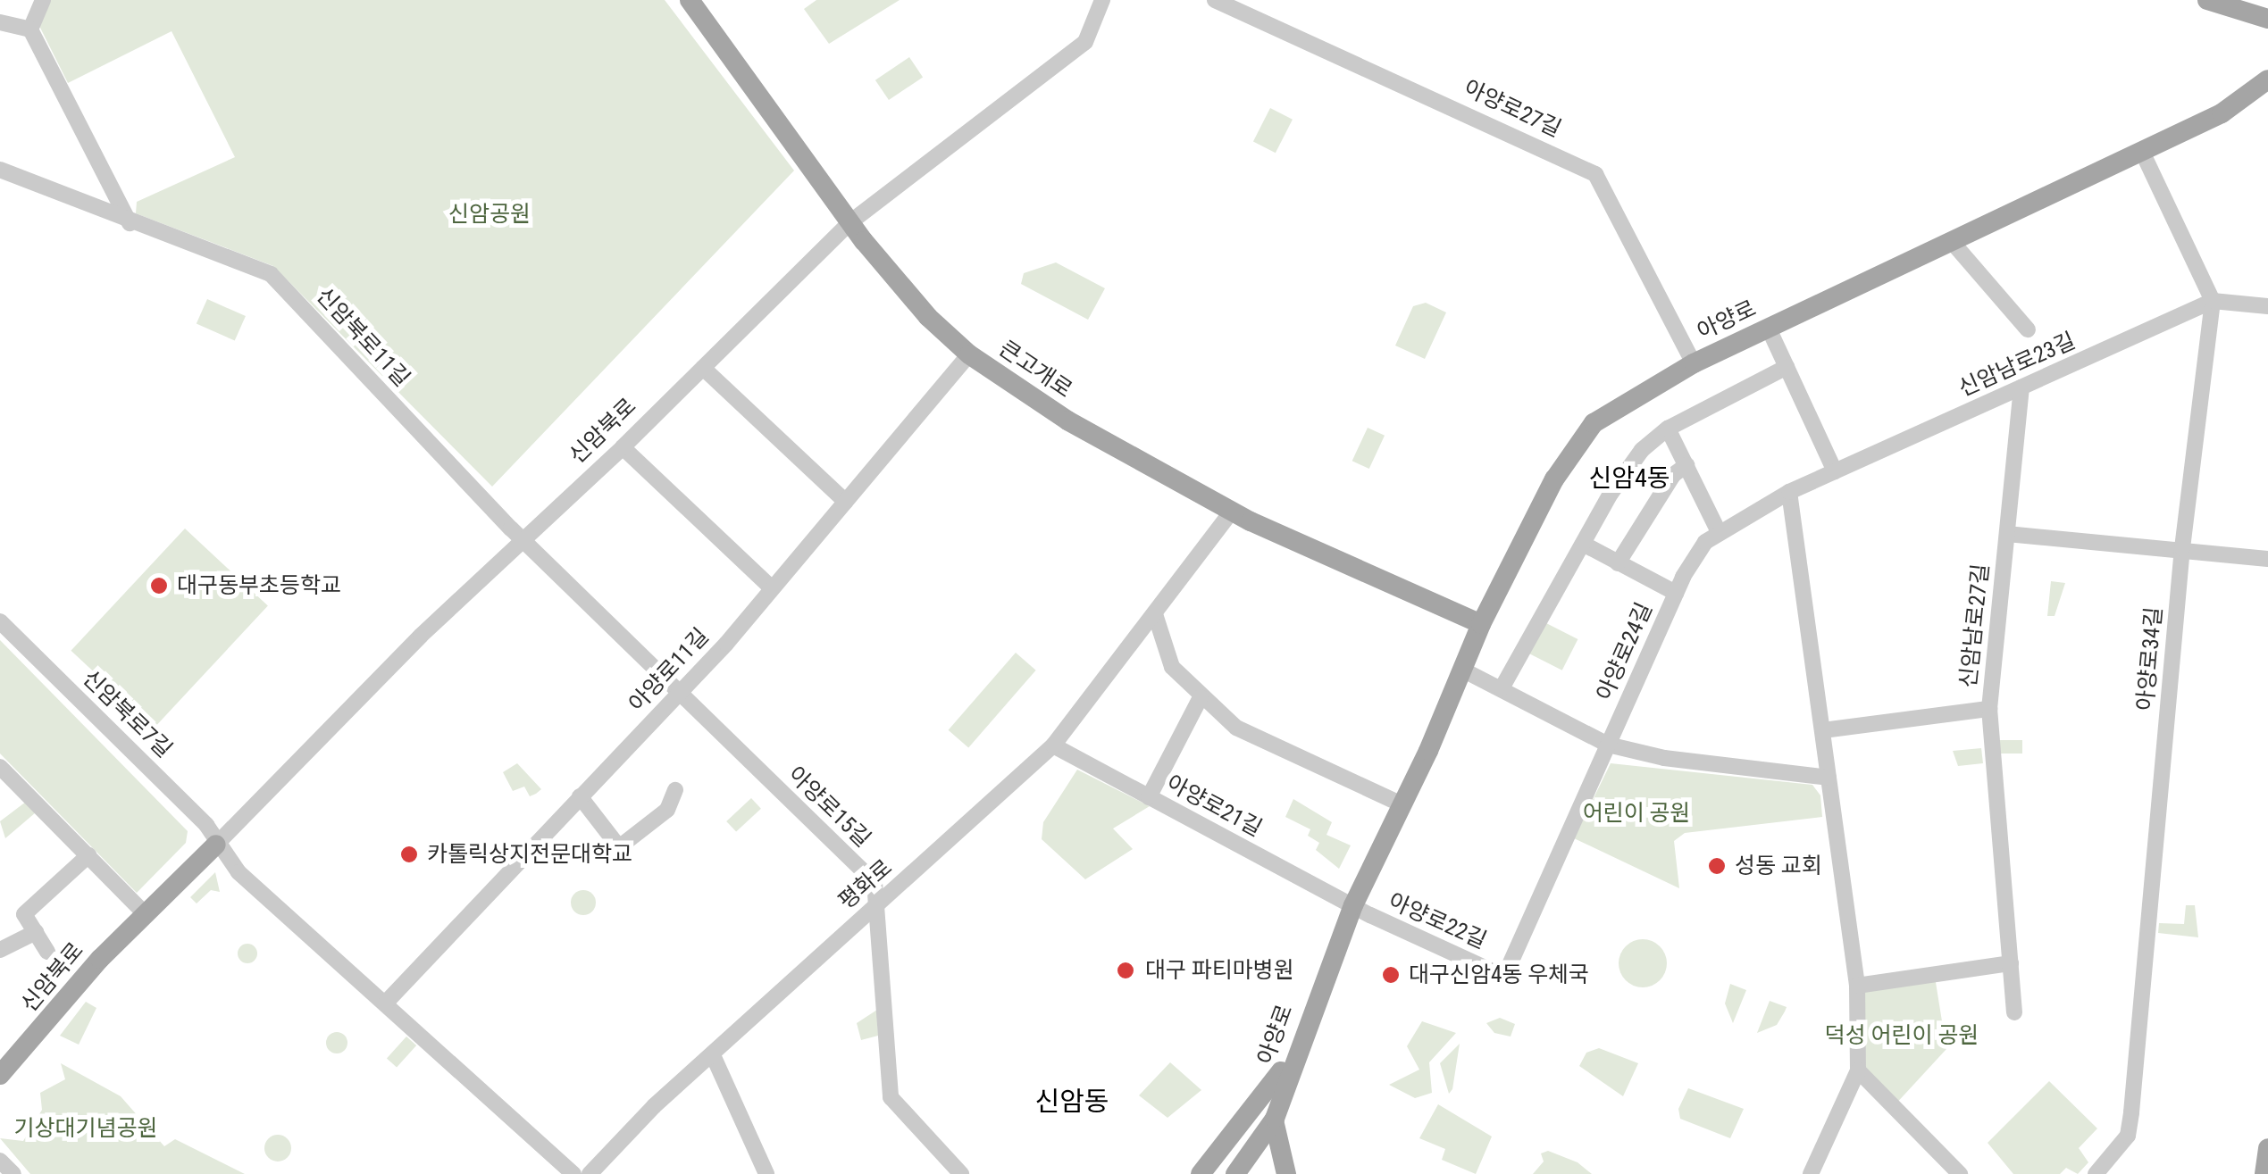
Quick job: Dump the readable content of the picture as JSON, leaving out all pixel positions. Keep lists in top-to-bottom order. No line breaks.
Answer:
{"streets":{"main road":["아양로","큰고개로","신암북로"],"street":["아양로27길","신암북로11길","신암남로23길","신암남로27길","아양로24길","아양로34길","아양로11길","신암북로7길","아양로21길","아양로15길","평화로","아양로22길"]},"crossings":[["아양로27길","아양로"],["아양로","큰고개로"],["아양로","아양로21길"],["아양로","아양로22길"],["신암북로11길","신암북로"],["신암북로11길","아양로15길"],["신암남로23길","아양로24길"],["신암남로23길","아양로34길"],["큰고개로","신암북로"],["큰고개로","아양로11길"],["큰고개로","평화로"],["신암북로","신암북로7길"],["신암북로","아양로15길"],["신암남로27길","아양로34길"],["아양로24길","아양로22길"],["아양로11길","아양로15길"],["아양로21길","평화로"],["아양로21길","아양로22길"],["아양로15길","평화로"]],"districts":["신암4동","신암동"],"parks":["신암공원","어린이 공원","덕성 어린이 공원","기상대기념공원"],"places":["대구동부초등학교","카톨릭상지전문대학교","성동 교회","대구 파티마병원","대구신암4동 우체국"]}
